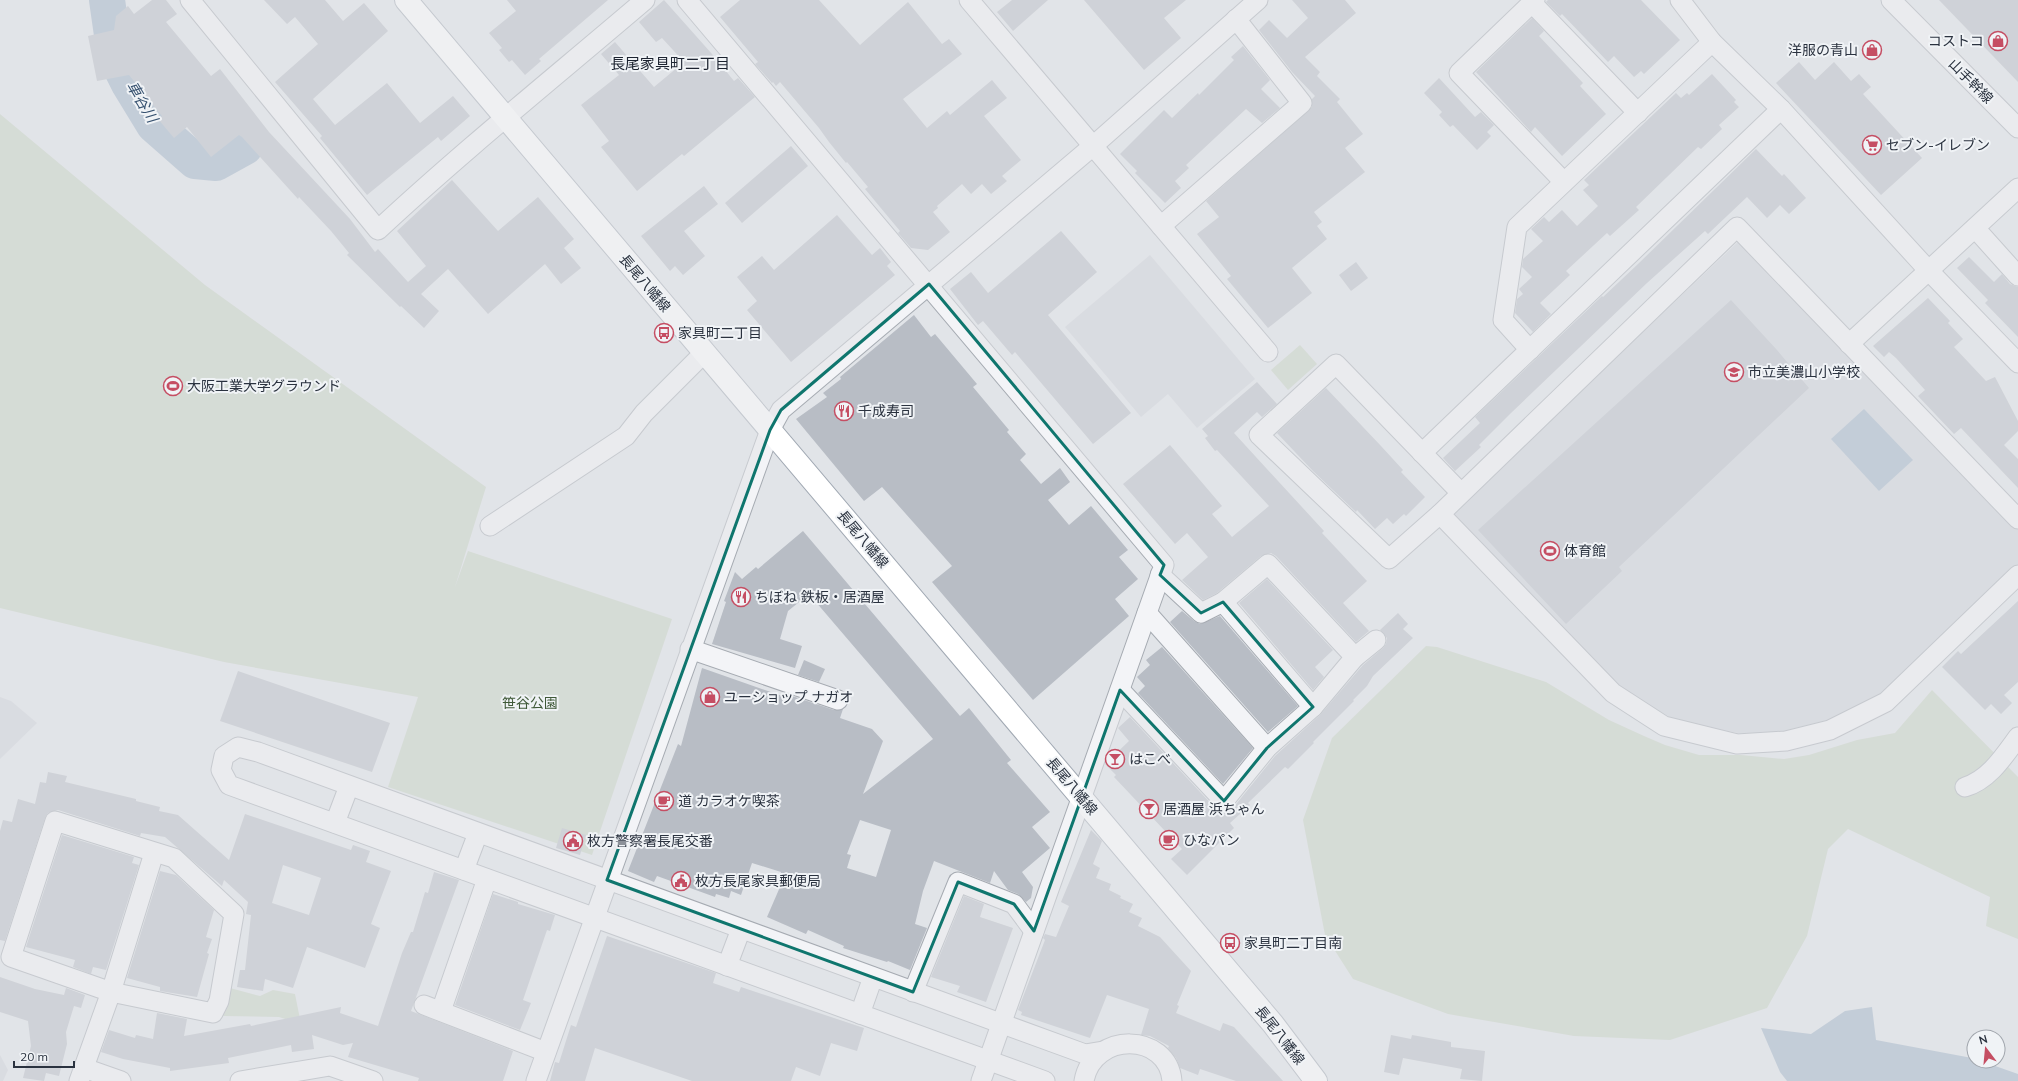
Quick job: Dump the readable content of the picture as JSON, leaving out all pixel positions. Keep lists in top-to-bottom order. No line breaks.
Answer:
{"streets":{"main road":["長尾八幡線"],"street":["山手幹線"]},"districts":["長尾家具町二丁目"],"water":["車谷川"],"parks":["笹谷公園"],"places":{"shop":["コストコ","洋服の青山","ユーショップ ナガオ"],"supermarket":["セブン-イレブン"],"bus stop":["家具町二丁目","家具町二丁目南"],"school or university":["市立美濃山小学校"],"sports":["大阪工業大学グラウンド","体育館"],"restaurant":["千成寿司","ちぼね 鉄板・居酒屋"],"bar":["はこべ","居酒屋 浜ちゃん"],"cafe":["道 カラオケ喫茶","ひなパン"],"public building":["枚方警察署長尾交番","枚方長尾家具郵便局"]},"scale_bar":"20 m","north":"top"}
